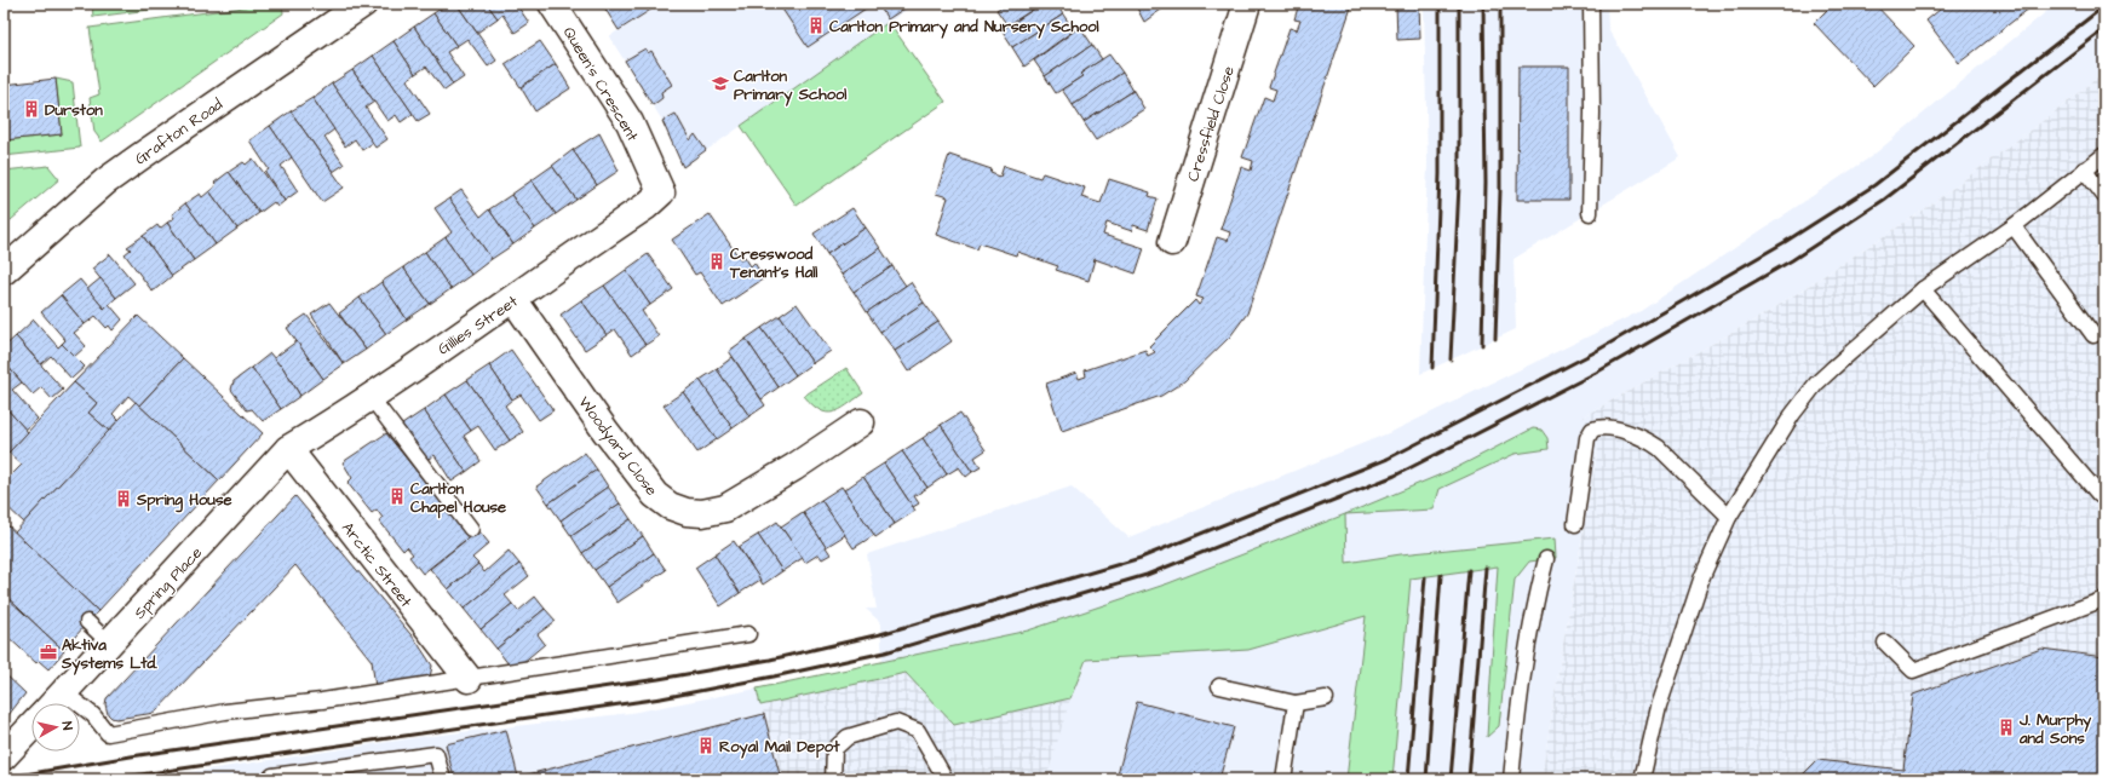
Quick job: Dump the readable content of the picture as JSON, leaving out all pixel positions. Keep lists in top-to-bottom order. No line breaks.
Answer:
{"streets":{"street":["Queen's Crescent","Cressfield Close","Grafton Road","Gillies Street","Woodyard Close","Arctic Street","Spring Place"]},"crossings":[["Queen's Crescent","Gillies Street"],["Gillies Street","Woodyard Close"],["Gillies Street","Arctic Street"],["Gillies Street","Spring Place"],["Arctic Street","Spring Place"]],"places":{"building":["Carlton Primary and Nursery School","Durston","Cresswood Tenant's Hall","Carlton Chapel House","Spring House","J. Murphy and Sons","Royal Mail Depot"],"school or university":["Carlton Primary School"],"office":["Aktiva Systems Ltd."]},"north":"right"}
